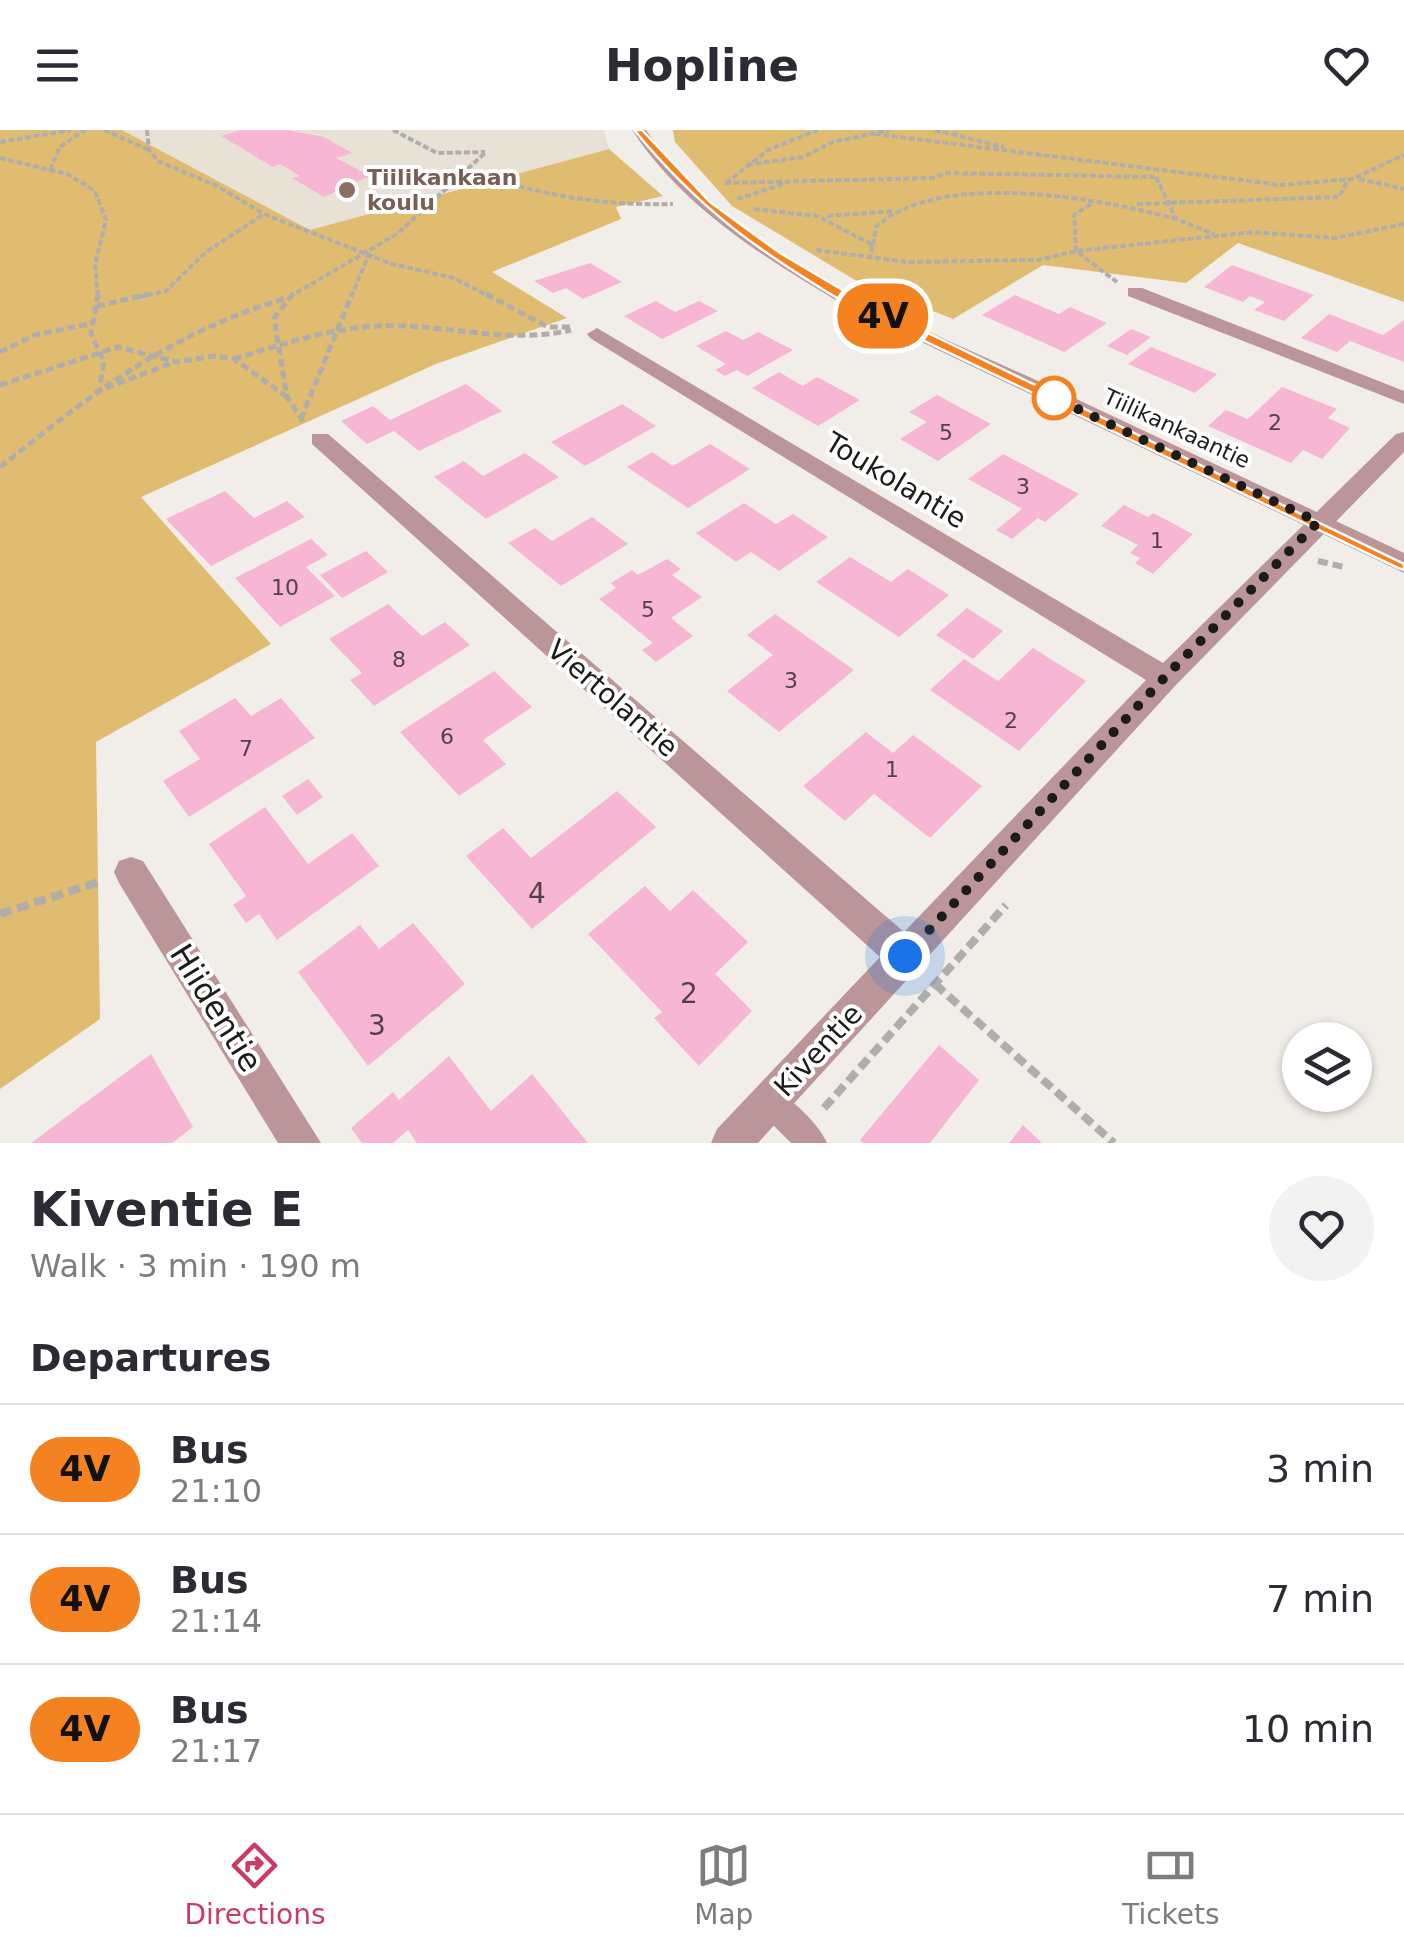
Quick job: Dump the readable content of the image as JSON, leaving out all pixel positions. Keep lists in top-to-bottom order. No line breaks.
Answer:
{"streets":{"street":["Tiilikankaantie","Toukolantie","Viertolantie","Hiidentie","Kiventie"]},"crossings":[["Tiilikankaantie","Kiventie"],["Toukolantie","Kiventie"],["Viertolantie","Kiventie"]],"places":["Tiilikankaan koulu"],"lines":["bus line 4V"],"house_numbers":["2","5","3","1","10","5","8","3","2","6","7","1","4","2","3"],"page":{"header":"Hopline","on_map":"4V","heading":[["Kiventie E","Walk · 3 min · 190 m"],"Departures"],"list":[{"mark":"4V","name":"Bus","note":"21:10","value":"3 min"},{"mark":"4V","name":"Bus","note":"21:14","value":"7 min"},{"mark":"4V","name":"Bus","note":"21:17","value":"10 min"}],"tabs":["Directions","Map","Tickets"]}}
